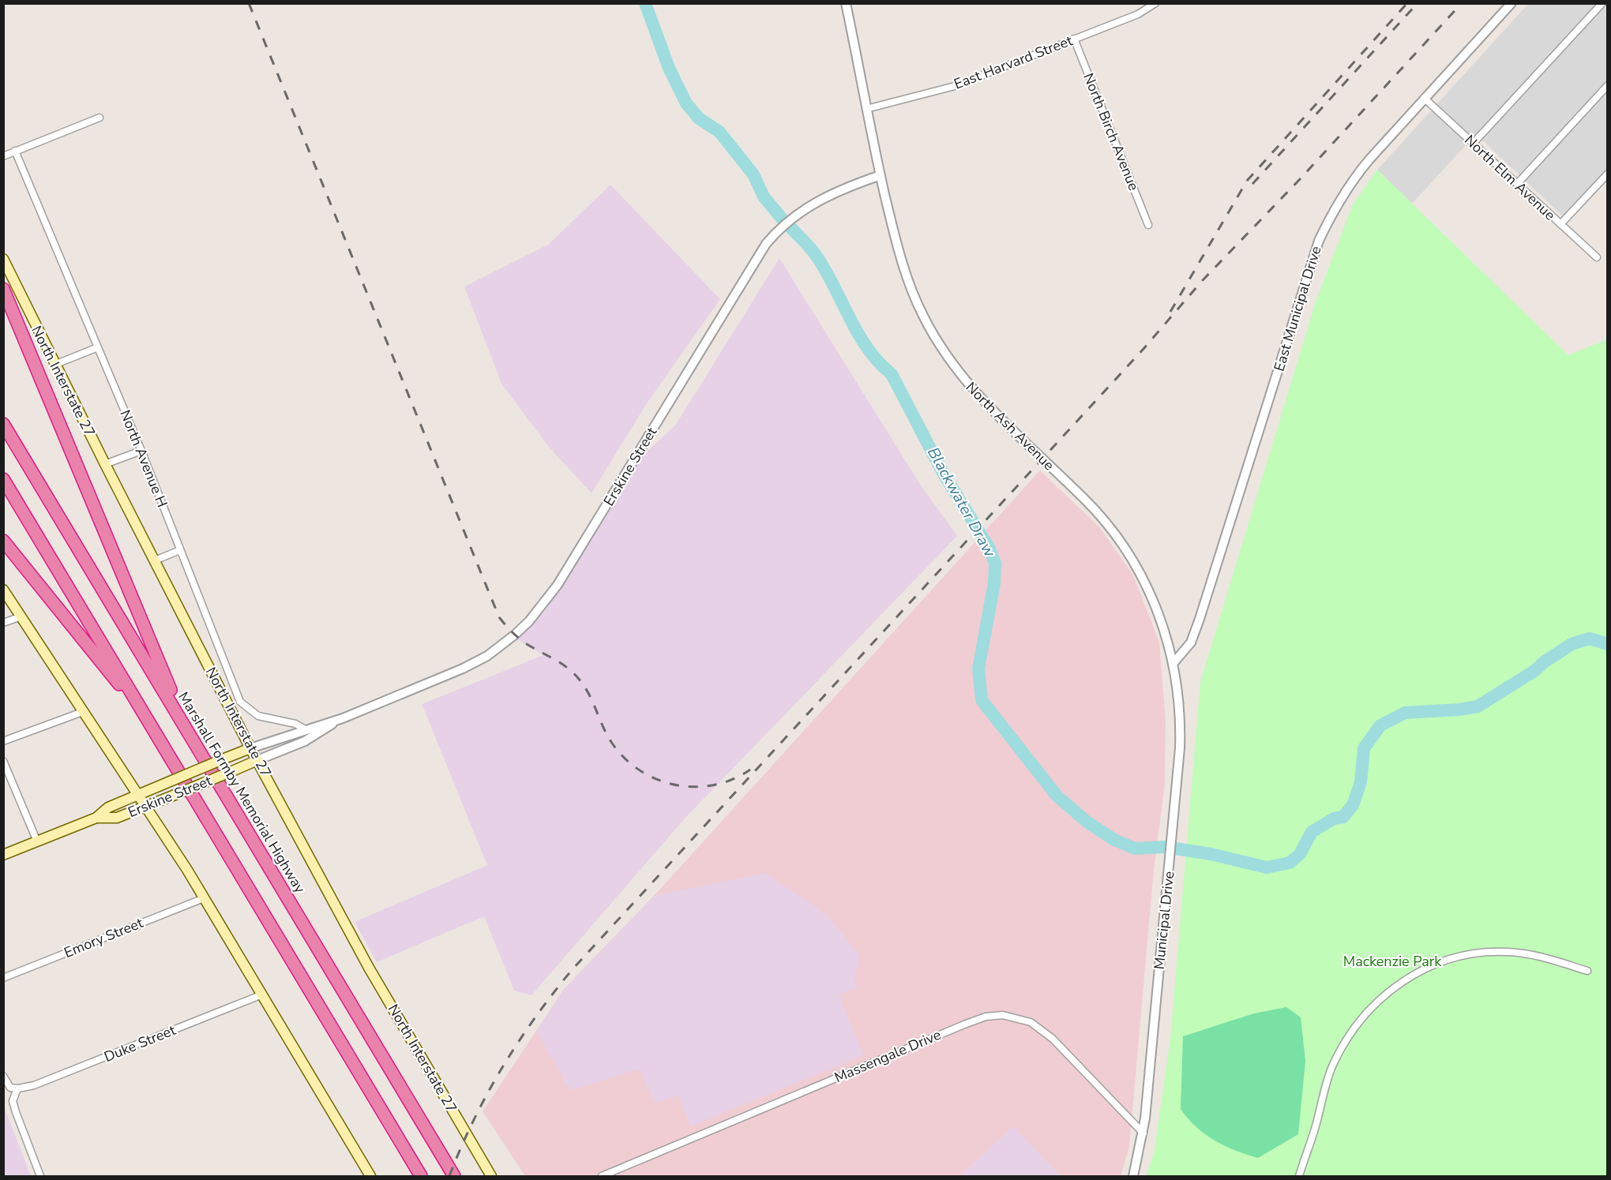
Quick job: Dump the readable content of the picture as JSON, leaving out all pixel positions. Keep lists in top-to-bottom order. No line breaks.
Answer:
{"streets":{"highway":["Marshall Formby Memorial Highway"],"main road":["North Interstate 27","Erskine Street"],"street":["East Harvard Street","North Birch Avenue","North Elm Avenue","East Municipal Drive","North Ash Avenue","North Avenue H","Municipal Drive","Emory Street","Duke Street","Massengale Drive"]},"crossings":[["East Harvard Street","North Birch Avenue"],["East Harvard Street","North Ash Avenue"],["North Elm Avenue","East Municipal Drive"],["East Municipal Drive","North Ash Avenue"],["East Municipal Drive","Municipal Drive"],["North Interstate 27","Erskine Street"],["North Ash Avenue","Erskine Street"],["North Ash Avenue","Municipal Drive"],["North Avenue H","Erskine Street"],["Municipal Drive","Massengale Drive"]],"water":["Blackwater Draw"],"parks":["Mackenzie Park"]}
